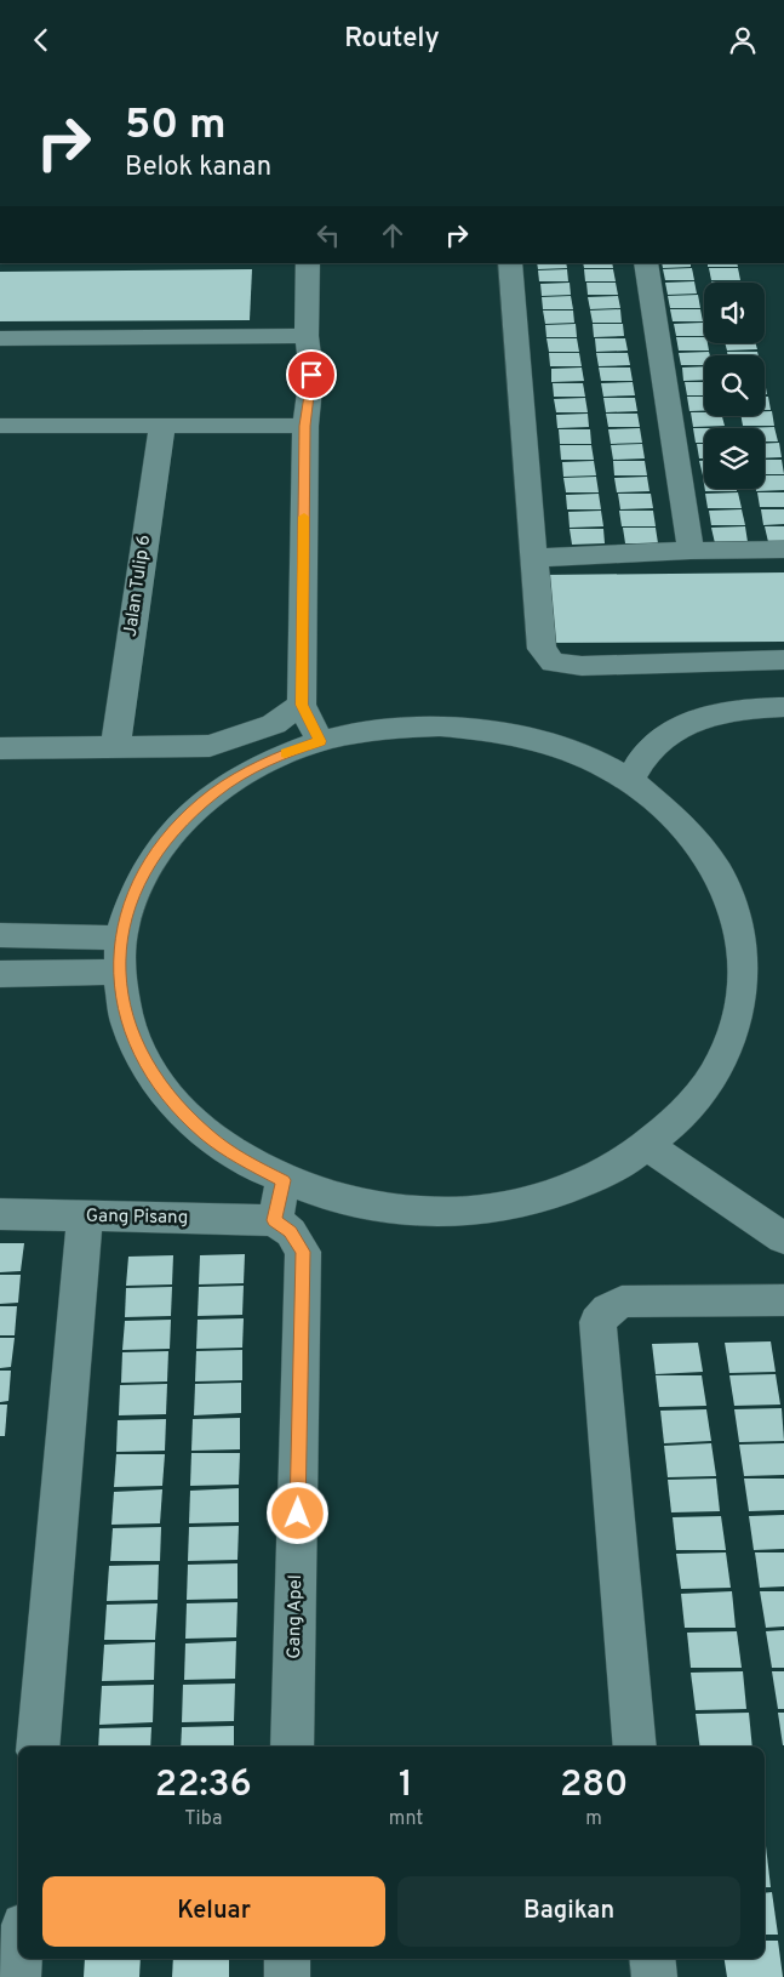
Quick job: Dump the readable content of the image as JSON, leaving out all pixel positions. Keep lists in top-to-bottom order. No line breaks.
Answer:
{"streets":{"street":["Jalan Tulip 6","Gang Pisang","Gang Apel"]},"crossings":[["Gang Pisang","Gang Apel"]],"page":{"header":"Routely","turn":["50 m","Belok kanan"],"eta":["22:36","Tiba","1","mnt","280","m"],"buttons":["Keluar","Bagikan"]}}
